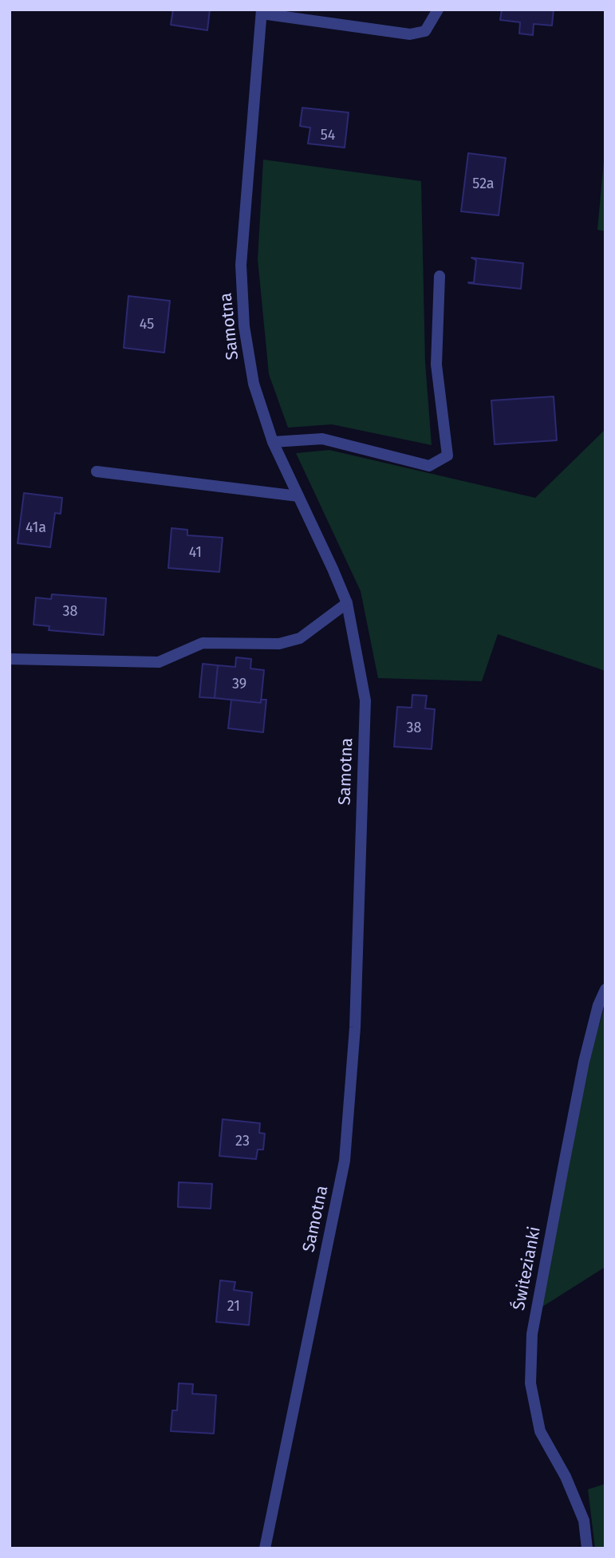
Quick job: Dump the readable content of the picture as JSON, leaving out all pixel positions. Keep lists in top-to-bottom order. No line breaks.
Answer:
{"streets":{"street":["Samotna","Świtezianki"]},"house_numbers":["54","52a","45","41a","41","38","39","38","23","21"]}
